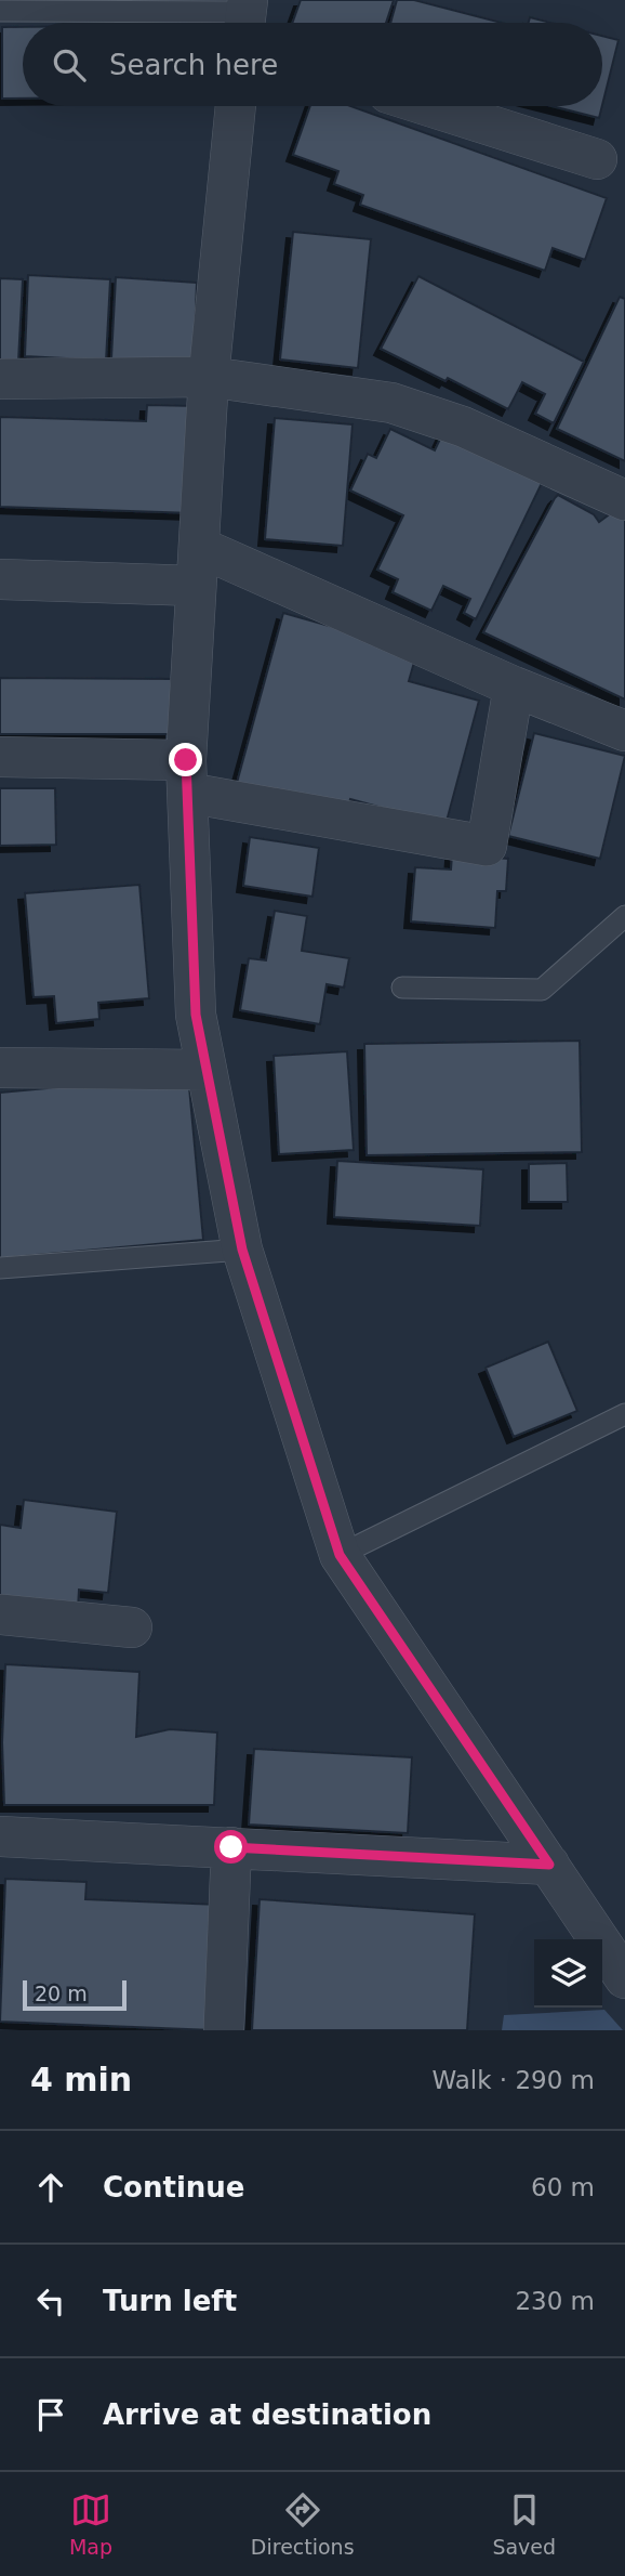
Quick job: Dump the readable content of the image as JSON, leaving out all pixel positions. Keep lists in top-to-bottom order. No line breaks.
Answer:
{"scale_bar":"20 m","page":{"search":"Search here","scale":"20 m","heading":["4 min","Walk · 290 m"],"list":[["Continue","60 m"],["Turn left","230 m"],"Arrive at destination"],"nav":["Map","Directions","Saved"]}}
